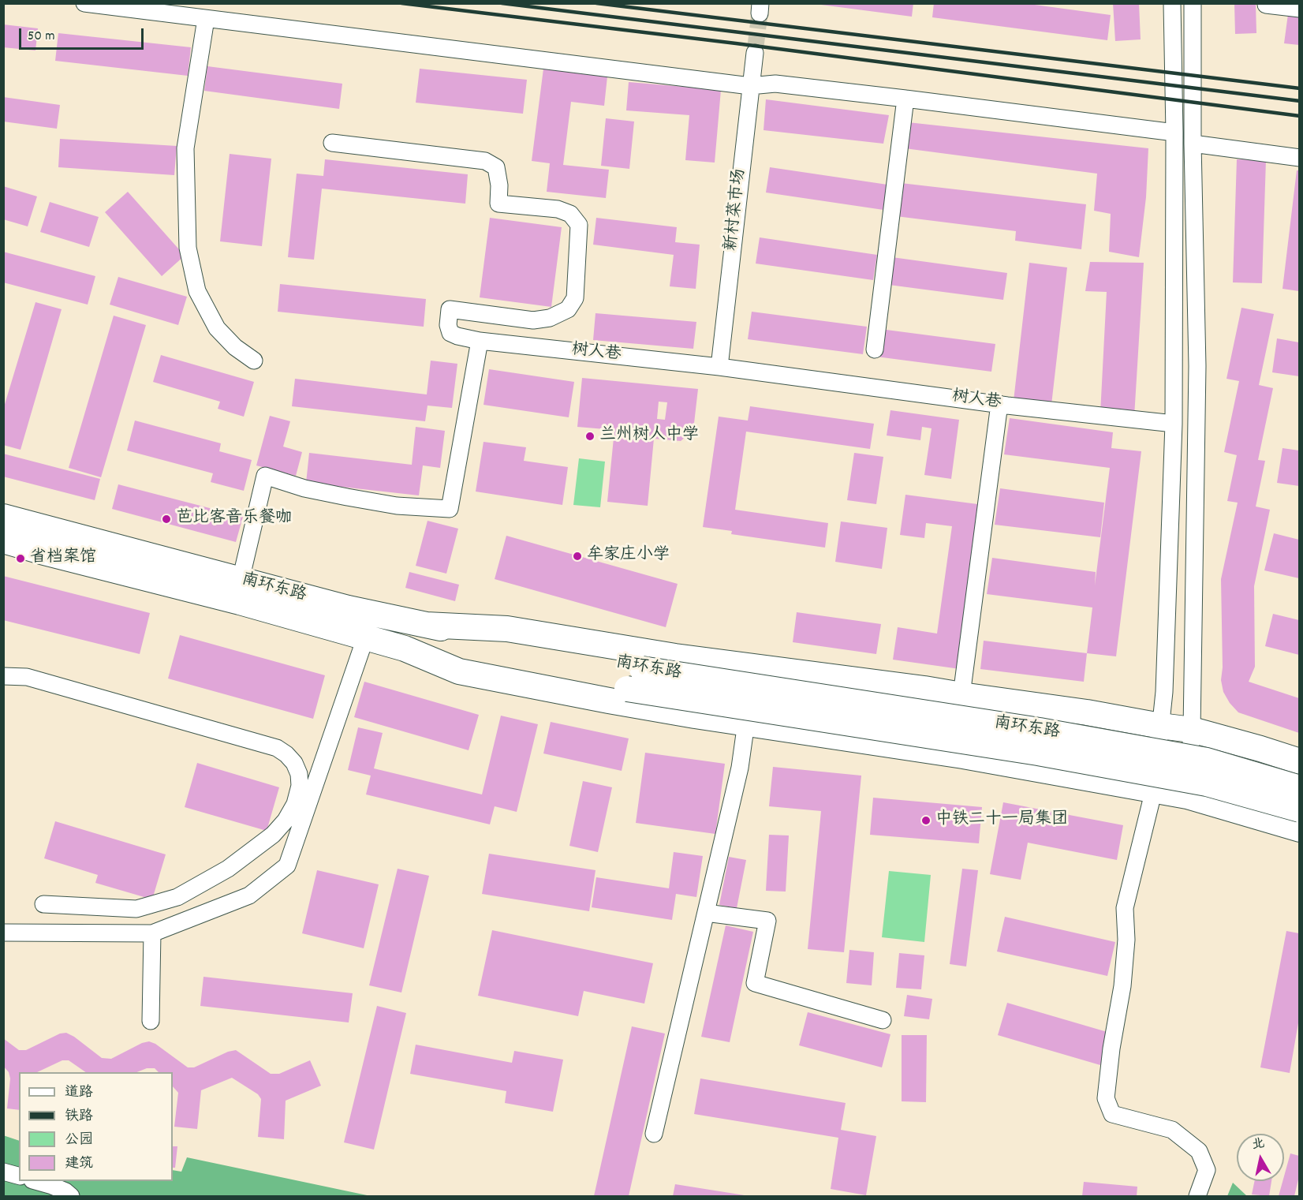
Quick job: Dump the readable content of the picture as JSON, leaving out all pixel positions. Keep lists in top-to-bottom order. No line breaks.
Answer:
{"streets":{"highway":["南环东路"],"street":["新村菜市场","树人巷"]},"crossings":[["新村菜市场","树人巷"]],"places":["兰州树人中学","芭比客音乐餐咖","牟家庄小学","省档案馆","中铁二十一局集团"],"legend":["道路","铁路","公园","建筑"],"scale_bar":"50 m","north":"top"}
